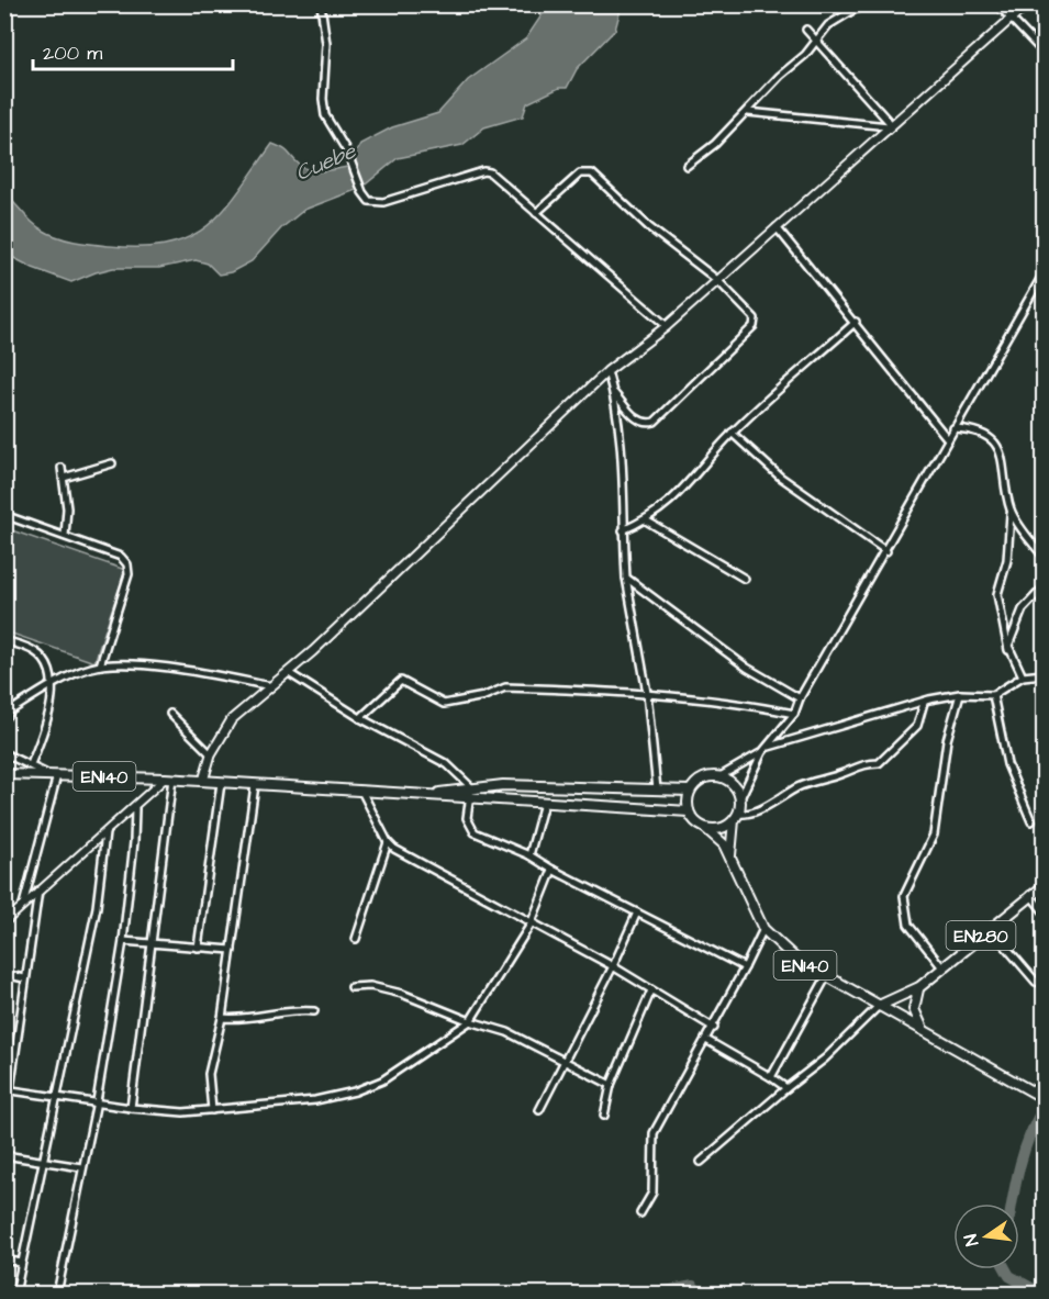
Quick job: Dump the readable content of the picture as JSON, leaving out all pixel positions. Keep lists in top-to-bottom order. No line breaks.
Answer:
{"streets":{"main road":["EN140","EN280"]},"crossings":[["EN140","EN280"]],"water":["Cuebe"],"scale_bar":"200 m","north":"left"}
